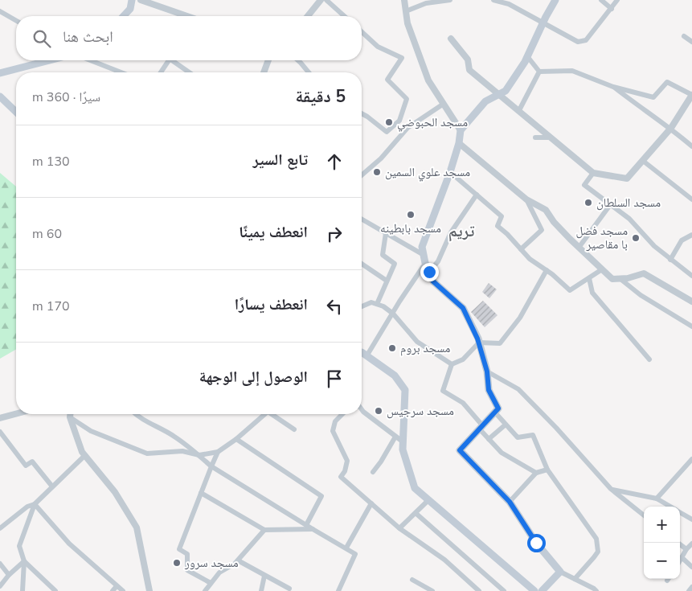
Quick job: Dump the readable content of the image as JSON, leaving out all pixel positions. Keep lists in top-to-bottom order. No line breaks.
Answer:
{"districts":["تريم"],"places":["مسجد الحبوضي","مسجد علوي السمين","مسجد السلطان","مسجد بابطينه","مسجد فضل با مقاصير","مسجد بروم","مسجد سرجيس","مسجد سرور"],"page":{"search":"ابحث هنا","heading":["5 دقيقة","سيرًا · 360 m"],"list":[["تابع السير","130 m"],["انعطف يمينًا","60 m"],["انعطف يسارًا","170 m"],"الوصول إلى الوجهة"],"map_buttons":["+","−"]}}
